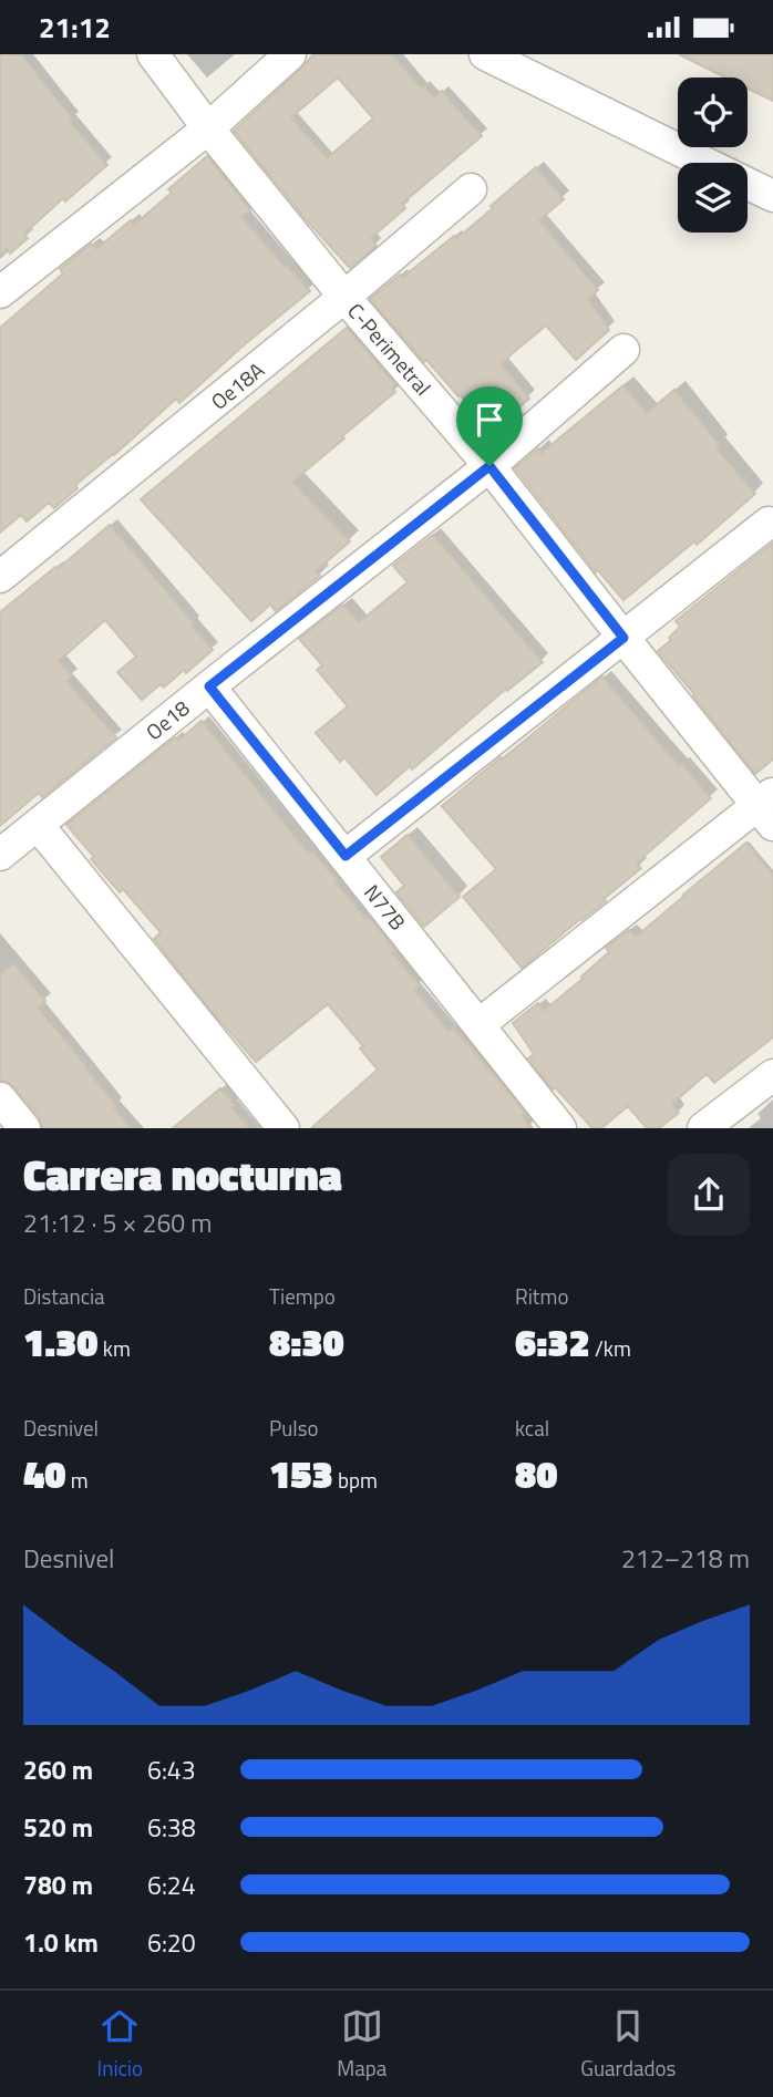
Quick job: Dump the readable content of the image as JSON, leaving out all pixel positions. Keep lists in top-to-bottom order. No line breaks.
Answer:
{"streets":{"street":["C-Perimetral","Oe18A","Oe18","N77B"]},"crossings":[["C-Perimetral","Oe18A"],["C-Perimetral","Oe18"],["Oe18","N77B"]],"page":{"status":"21:12","heading":["Carrera nocturna","21:12 · 5 × 260 m"],"stats":[["Distancia","1.30 km"],["Tiempo","8:30"],["Ritmo","6:32 /km"],["Desnivel","40 m"],["Pulso","153 bpm"],["kcal","80"]],"chart":["Desnivel","212–218 m"],"list":[{"name":"260 m","note":"6:43"},{"name":"520 m","note":"6:38"},{"name":"780 m","note":"6:24"},{"name":"1.0 km","note":"6:20"}],"tabs":["Inicio","Mapa","Guardados"]}}
